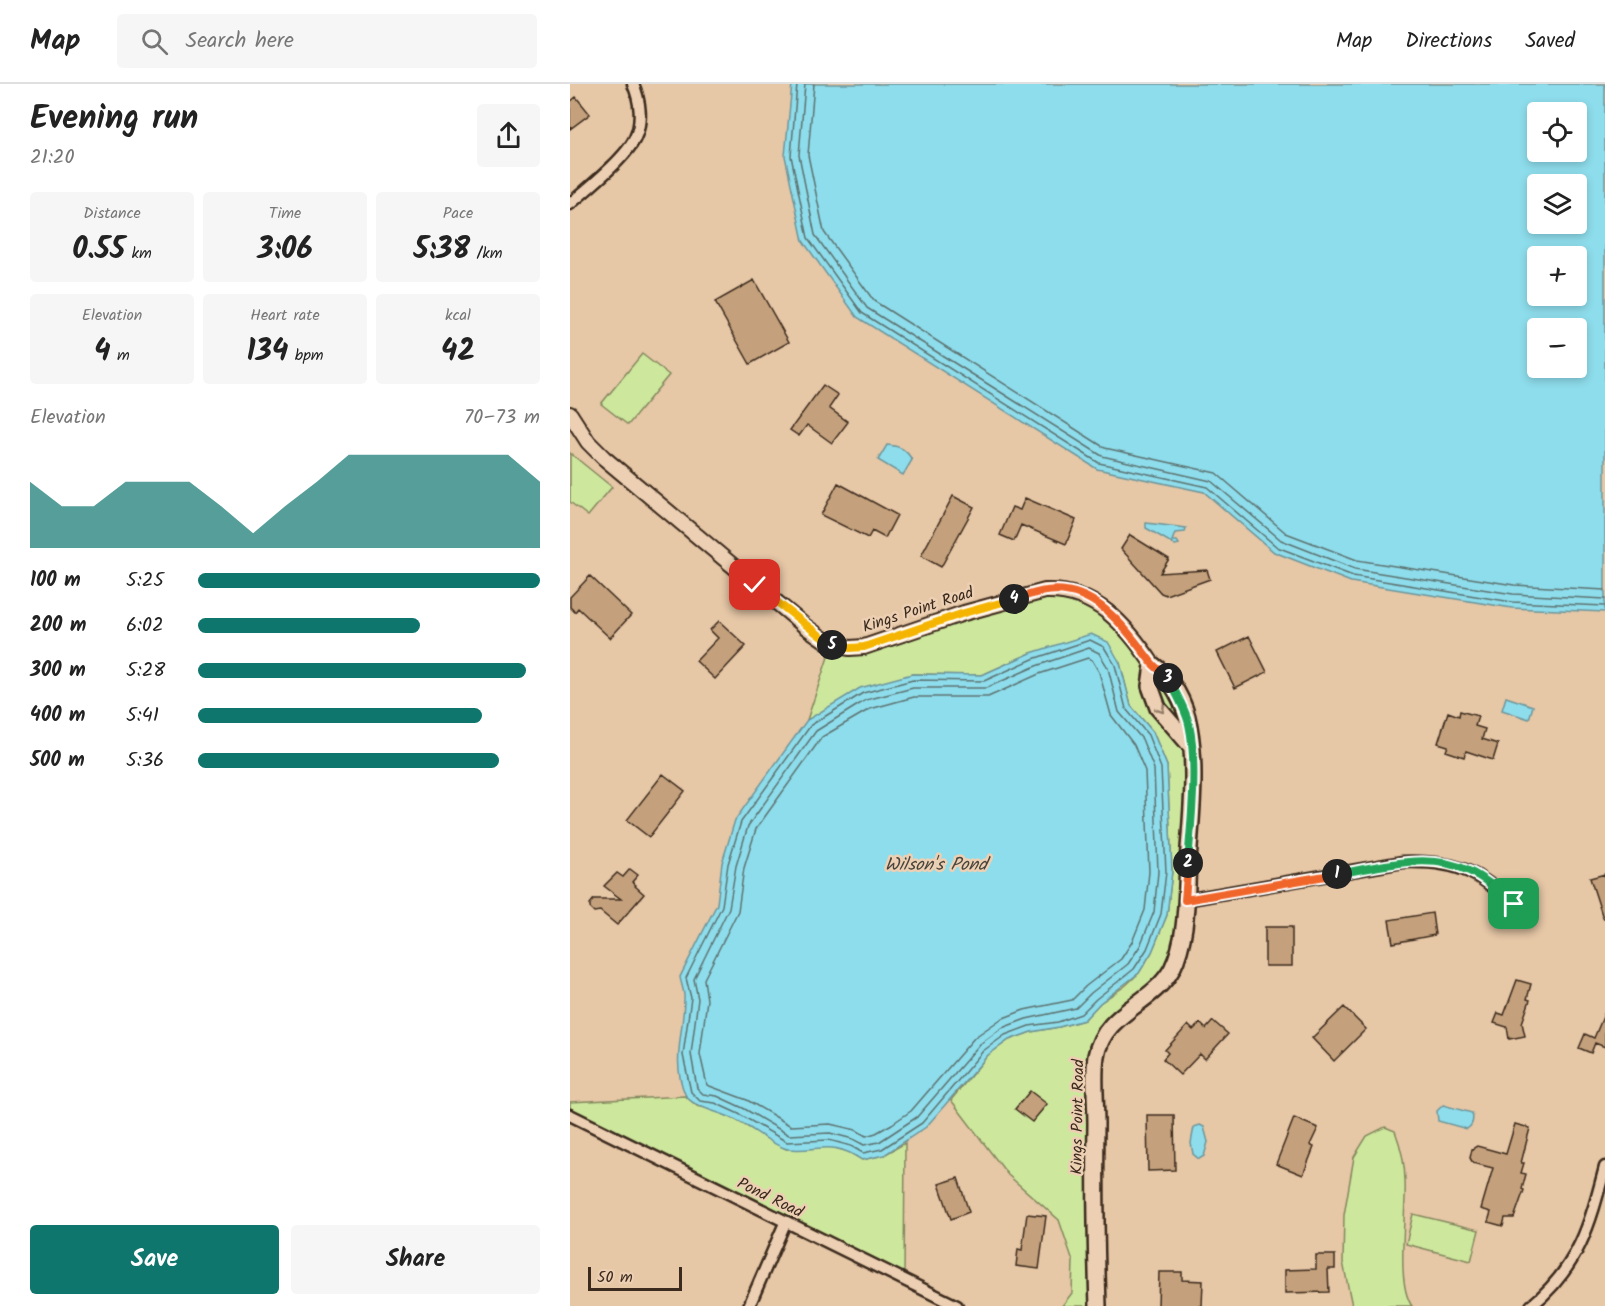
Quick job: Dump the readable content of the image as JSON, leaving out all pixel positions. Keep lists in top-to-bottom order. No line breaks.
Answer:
{"streets":{"main road":["Kings Point Road"],"street":["Pond Road"]},"water":["Wilson's Pond"],"scale_bar":"50 m","page":{"header":"Map","search":"Search here","nav":["Map","Directions","Saved"],"heading":["Evening run","21:20"],"map_buttons":["+","−"],"stats":[["Distance","0.55 km"],["Time","3:06"],["Pace","5:38 /km"],["Elevation","4 m"],["Heart rate","134 bpm"],["kcal","42"]],"chart":["Elevation","70–73 m"],"list":[{"name":"100 m","note":"5:25"},{"name":"200 m","note":"6:02"},{"name":"300 m","note":"5:28"},{"name":"400 m","note":"5:41"},{"name":"500 m","note":"5:36"}],"pins":["4","5","3","2","1"],"buttons":["Save","Share"],"scale":"50 m"}}
